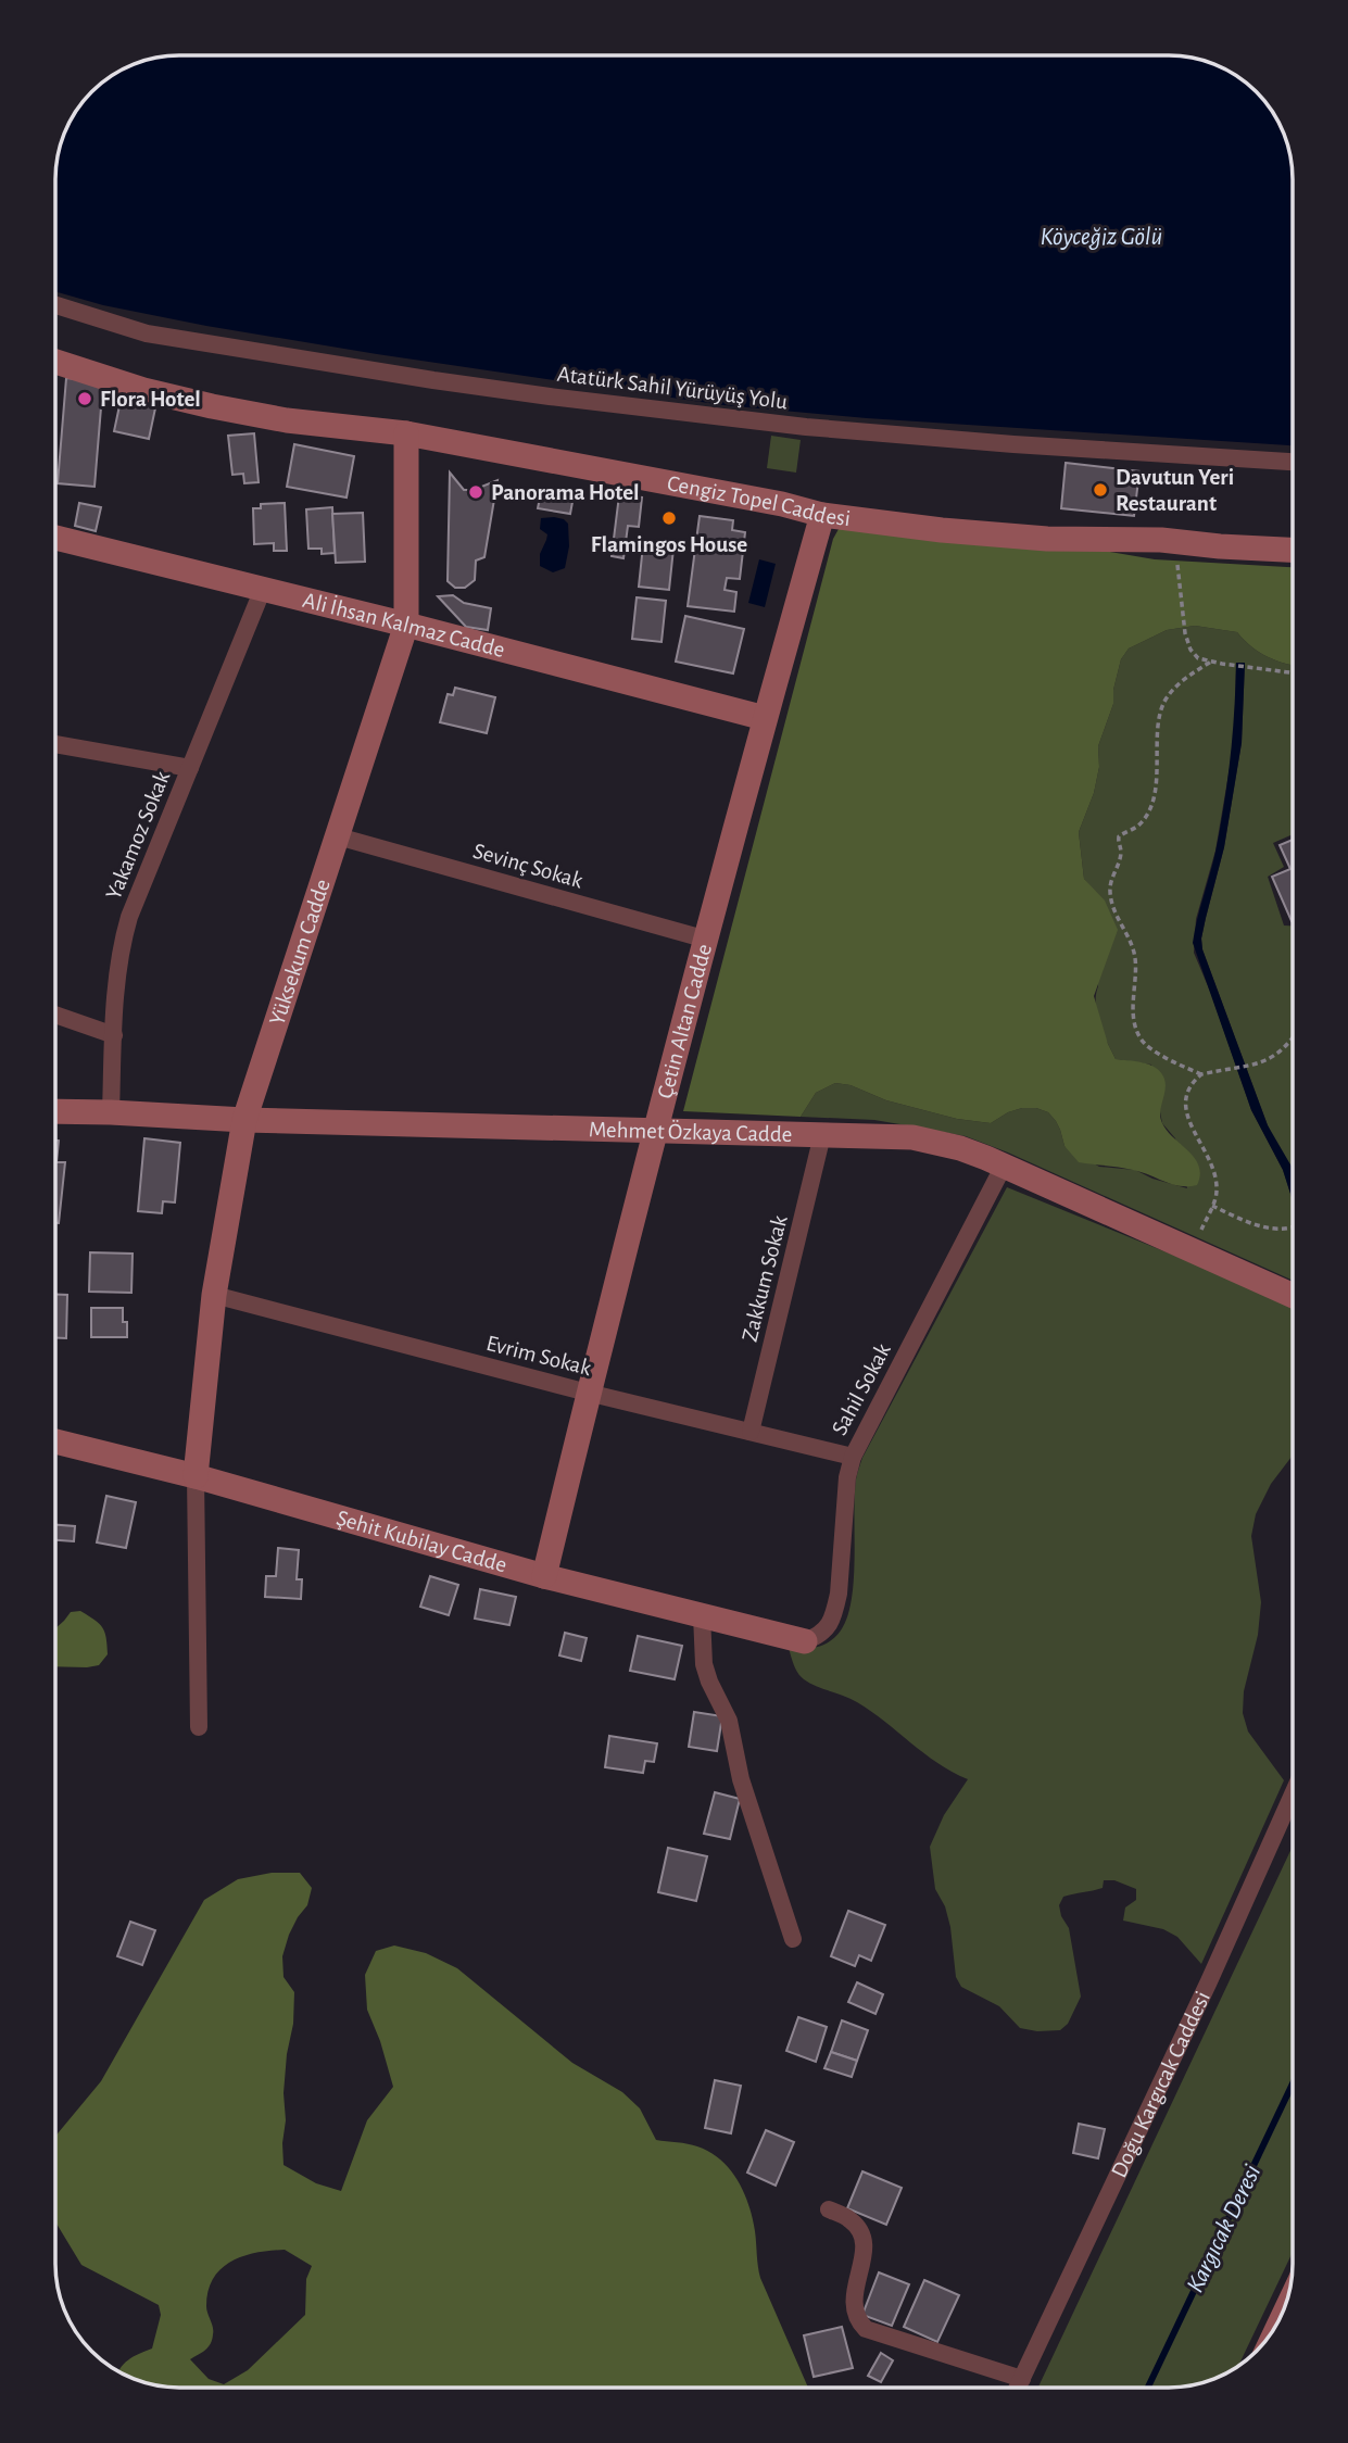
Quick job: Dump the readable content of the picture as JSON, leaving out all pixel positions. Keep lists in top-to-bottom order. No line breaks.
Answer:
{"streets":{"street":["Atatürk Sahil Yürüyüş Yolu","Cengiz Topel Caddesi","Ali İhsan Kalmaz Cadde","Yakamoz Sokak","Sevinç Sokak","Yüksekum Cadde","Çetin Altan Cadde","Mehmet Özkaya Cadde","Zakkum Sokak","Evrim Sokak","Sahil Sokak","Şehit Kubilay Cadde","Doğu Kargıcak Caddesi"]},"crossings":[["Cengiz Topel Caddesi","Yüksekum Cadde"],["Cengiz Topel Caddesi","Çetin Altan Cadde"],["Ali İhsan Kalmaz Cadde","Yakamoz Sokak"],["Ali İhsan Kalmaz Cadde","Yüksekum Cadde"],["Ali İhsan Kalmaz Cadde","Çetin Altan Cadde"],["Yakamoz Sokak","Mehmet Özkaya Cadde"],["Sevinç Sokak","Yüksekum Cadde"],["Sevinç Sokak","Çetin Altan Cadde"],["Yüksekum Cadde","Mehmet Özkaya Cadde"],["Yüksekum Cadde","Evrim Sokak"],["Yüksekum Cadde","Şehit Kubilay Cadde"],["Çetin Altan Cadde","Mehmet Özkaya Cadde"],["Çetin Altan Cadde","Evrim Sokak"],["Çetin Altan Cadde","Şehit Kubilay Cadde"],["Mehmet Özkaya Cadde","Zakkum Sokak"],["Mehmet Özkaya Cadde","Sahil Sokak"],["Zakkum Sokak","Evrim Sokak"],["Evrim Sokak","Sahil Sokak"],["Sahil Sokak","Şehit Kubilay Cadde"]],"water":["Köyceğiz Gölü","Kargıcak Deresi"],"places":["Flora Hotel","Davutun Yeri Restaurant","Panorama Hotel","Flamingos House"]}
